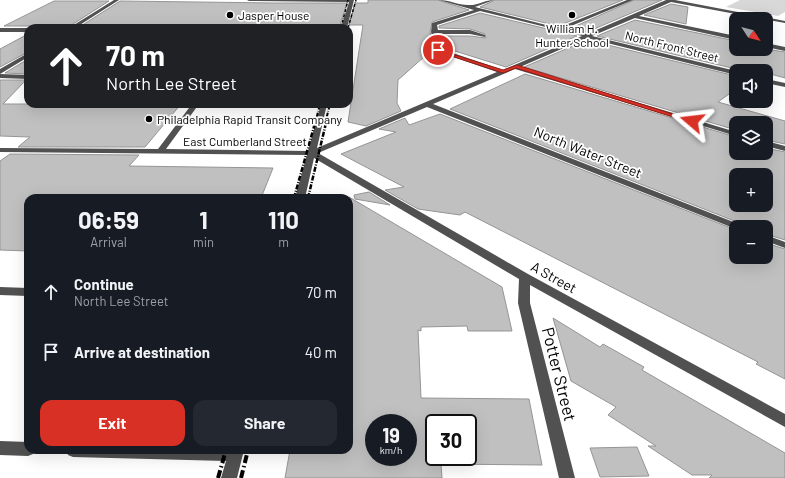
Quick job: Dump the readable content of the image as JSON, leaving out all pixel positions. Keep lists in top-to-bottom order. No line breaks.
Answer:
{"streets":{"street":["North Front Street","East Cumberland Street","North Water Street","A Street","Potter Street"]},"crossings":[["North Front Street","East Cumberland Street"],["East Cumberland Street","North Water Street"],["East Cumberland Street","A Street"],["A Street","Potter Street"]],"places":["Jasper House","William H. Hunter School","Philadelphia Rapid Transit Company"],"north":"bottom right","page":{"map_buttons":["+","−"],"turn":["70 m","North Lee Street"],"eta":["06:59","Arrival","1","min","110","m"],"list":[{"name":"Continue","note":"North Lee Street","value":"70 m"},{"name":"Arrive at destination","value":"40 m"}],"buttons":["Exit","Share"],"speed":"19 km/h","limit":"30"}}
